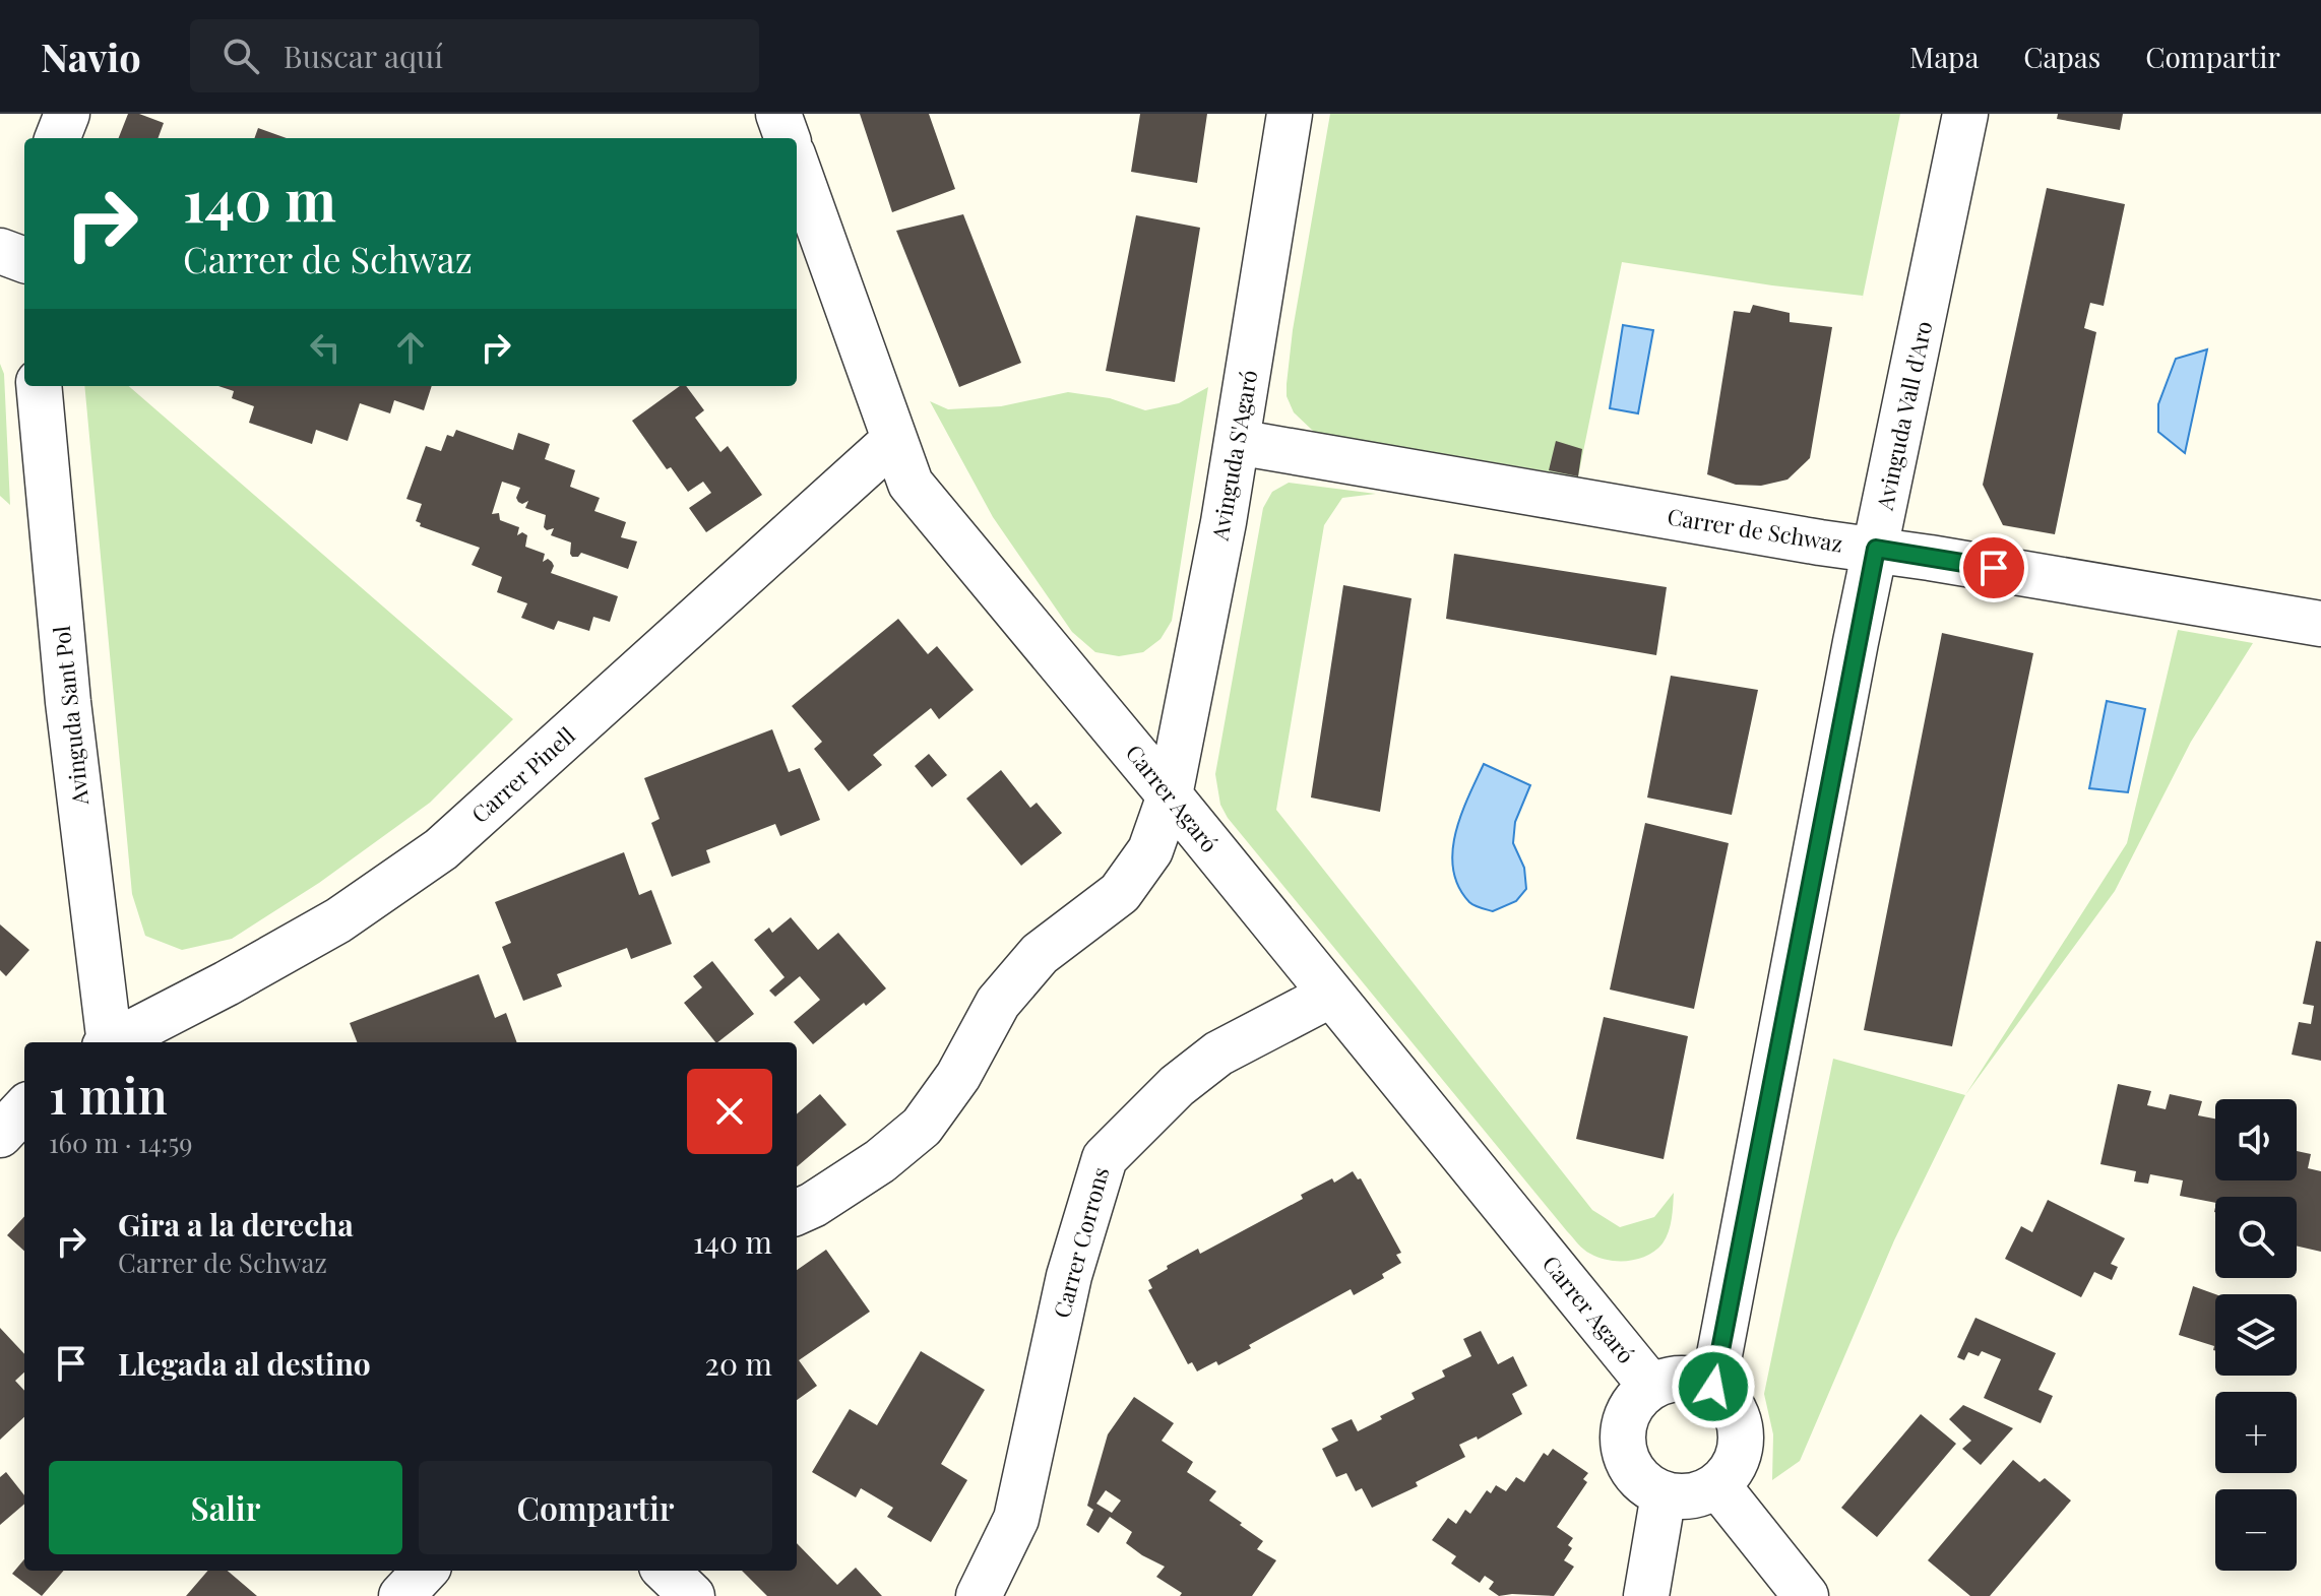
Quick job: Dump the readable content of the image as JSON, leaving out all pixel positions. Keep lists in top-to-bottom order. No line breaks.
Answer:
{"streets":{"street":["Avinguda Vall d'Aro","Avinguda S'Agaró","Carrer de Schwaz","Avinguda Sant Pol","Carrer Pinell","Carrer Agaró","Carrer Corrons"]},"crossings":[["Avinguda Vall d'Aro","Carrer de Schwaz"],["Avinguda Vall d'Aro","Carrer Agaró"],["Avinguda S'Agaró","Carrer de Schwaz"],["Avinguda S'Agaró","Carrer Agaró"],["Carrer Pinell","Carrer Agaró"],["Carrer Agaró","Carrer Corrons"]],"page":{"header":"Navio","search":"Buscar aquí","nav":["Mapa","Capas","Compartir"],"turn":["140 m","Carrer de Schwaz"],"heading":["1 min","160 m · 14:59"],"map_buttons":["+","−"],"list":[{"name":"Gira a la derecha","note":"Carrer de Schwaz","value":"140 m"},{"name":"Llegada al destino","value":"20 m"}],"buttons":["Salir","Compartir"]}}
